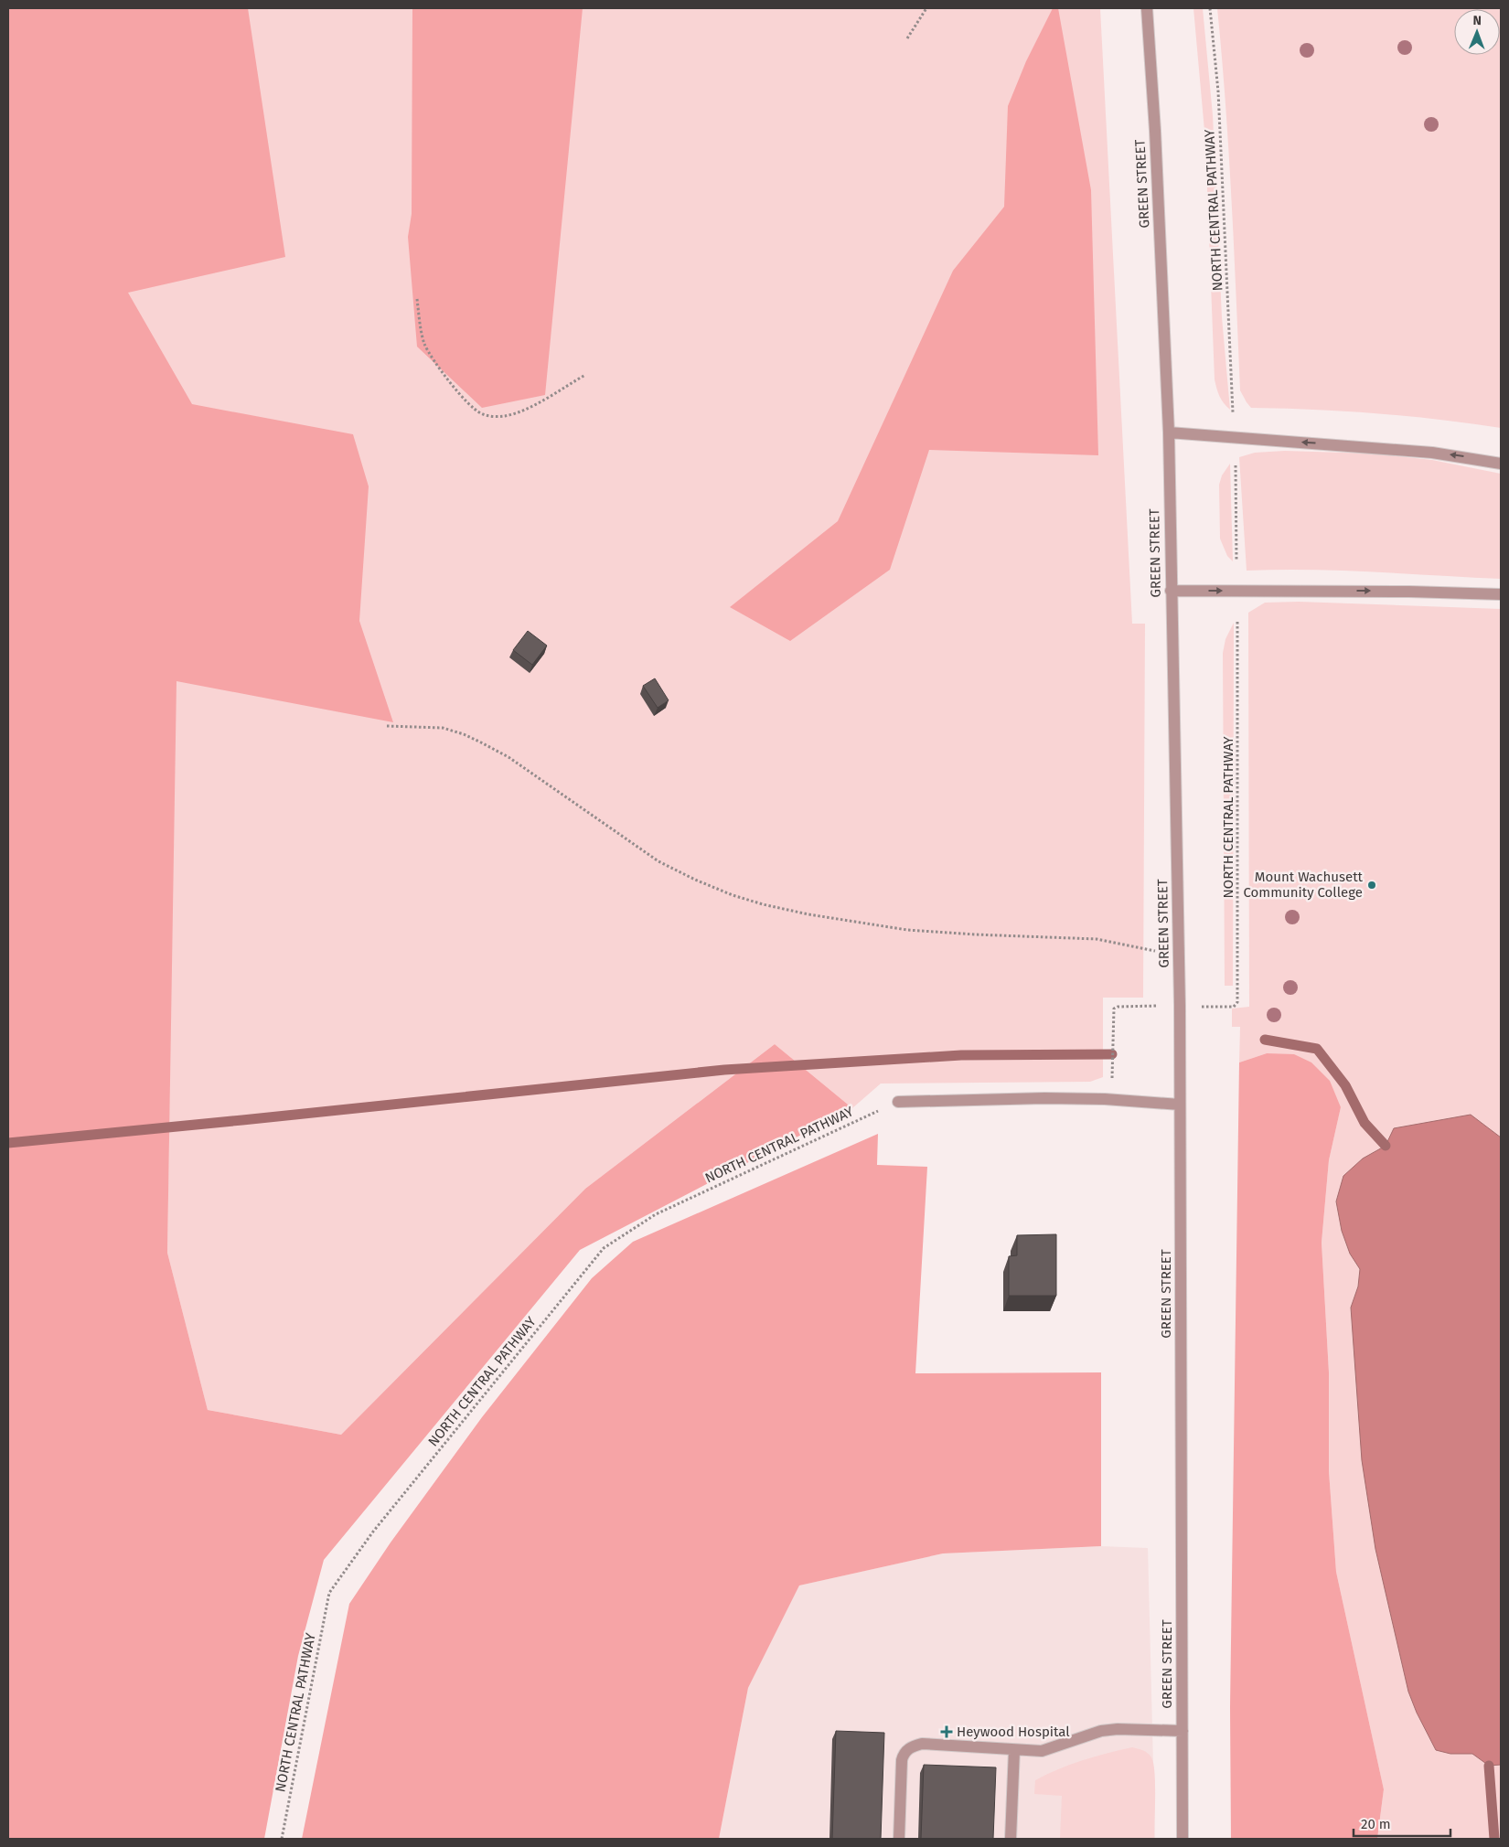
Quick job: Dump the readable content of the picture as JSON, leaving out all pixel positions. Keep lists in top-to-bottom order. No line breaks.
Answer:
{"streets":{"street":["GREEN STREET"],"path":["NORTH CENTRAL PATHWAY"]},"places":{"other":["Mount Wachusett Community College"],"health":["Heywood Hospital"]},"scale_bar":"20 m","north":"top"}
